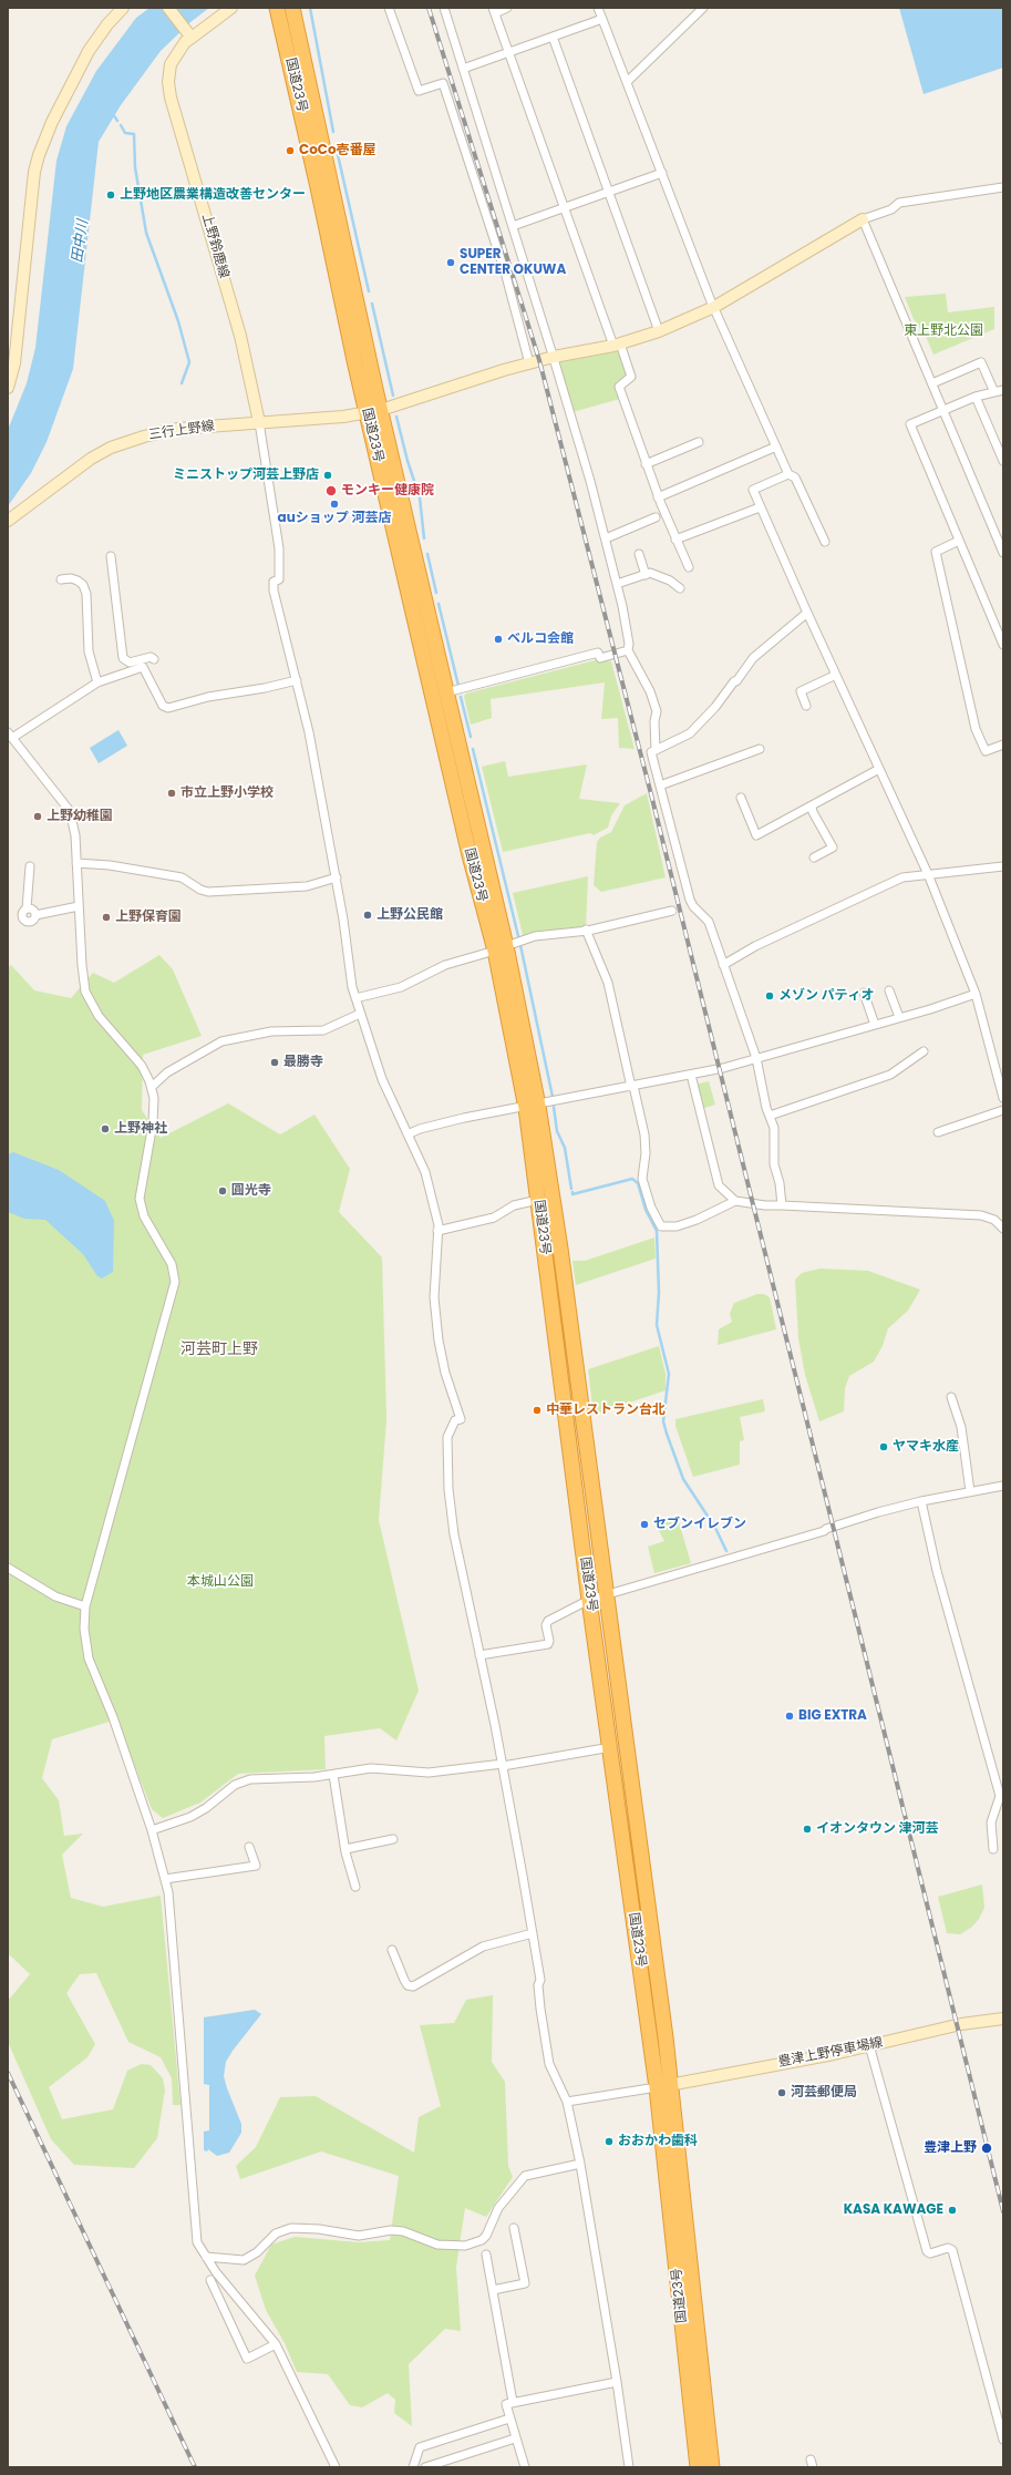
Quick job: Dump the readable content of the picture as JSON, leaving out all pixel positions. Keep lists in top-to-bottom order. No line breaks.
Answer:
{"streets":{"highway":["国道23号"],"main road":["上野鈴鹿線","三行上野線","豊津上野停車場線"]},"crossings":[["国道23号","三行上野線"],["国道23号","豊津上野停車場線"],["上野鈴鹿線","三行上野線"]],"districts":["河芸町上野"],"water":["田中川"],"parks":["東上野北公園","本城山公園"],"places":["CoCo壱番屋","上野地区農業構造改善センター","SUPER CENTER OKUWA","ミニストップ河芸上野店","モンキー健康院","auショップ 河芸店","ベルコ会館","市立上野小学校","上野幼稚園","上野公民館","上野保育園","メゾン パティオ","最勝寺","上野神社","圓光寺","中華レストラン台北","ヤマキ水産","セブンイレブン","BIG EXTRA","イオンタウン 津河芸","河芸郵便局","おおかわ歯科","豊津上野","KASA KAWAGE"]}
